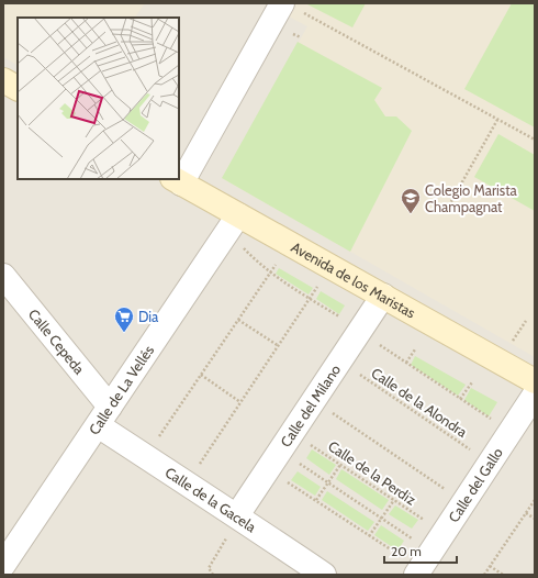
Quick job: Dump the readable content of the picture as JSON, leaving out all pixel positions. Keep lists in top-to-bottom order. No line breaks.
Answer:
{"streets":{"main road":["Avenida de los Maristas"],"street":["Calle Cepeda","Calle de La Vellés","Calle del Milano","Calle del Gallo","Calle de la Gacela"],"path":["Calle de la Alondra","Calle de la Perdiz"]},"crossings":[["Avenida de los Maristas","Calle de La Vellés"],["Avenida de los Maristas","Calle del Milano"],["Calle Cepeda","Calle de La Vellés"],["Calle Cepeda","Calle de la Gacela"],["Calle de La Vellés","Calle de la Gacela"],["Calle del Milano","Calle de la Gacela"]],"places":{"school or university":["Colegio Marista Champagnat"],"supermarket":["Dia"]},"scale_bar":"20 m"}
